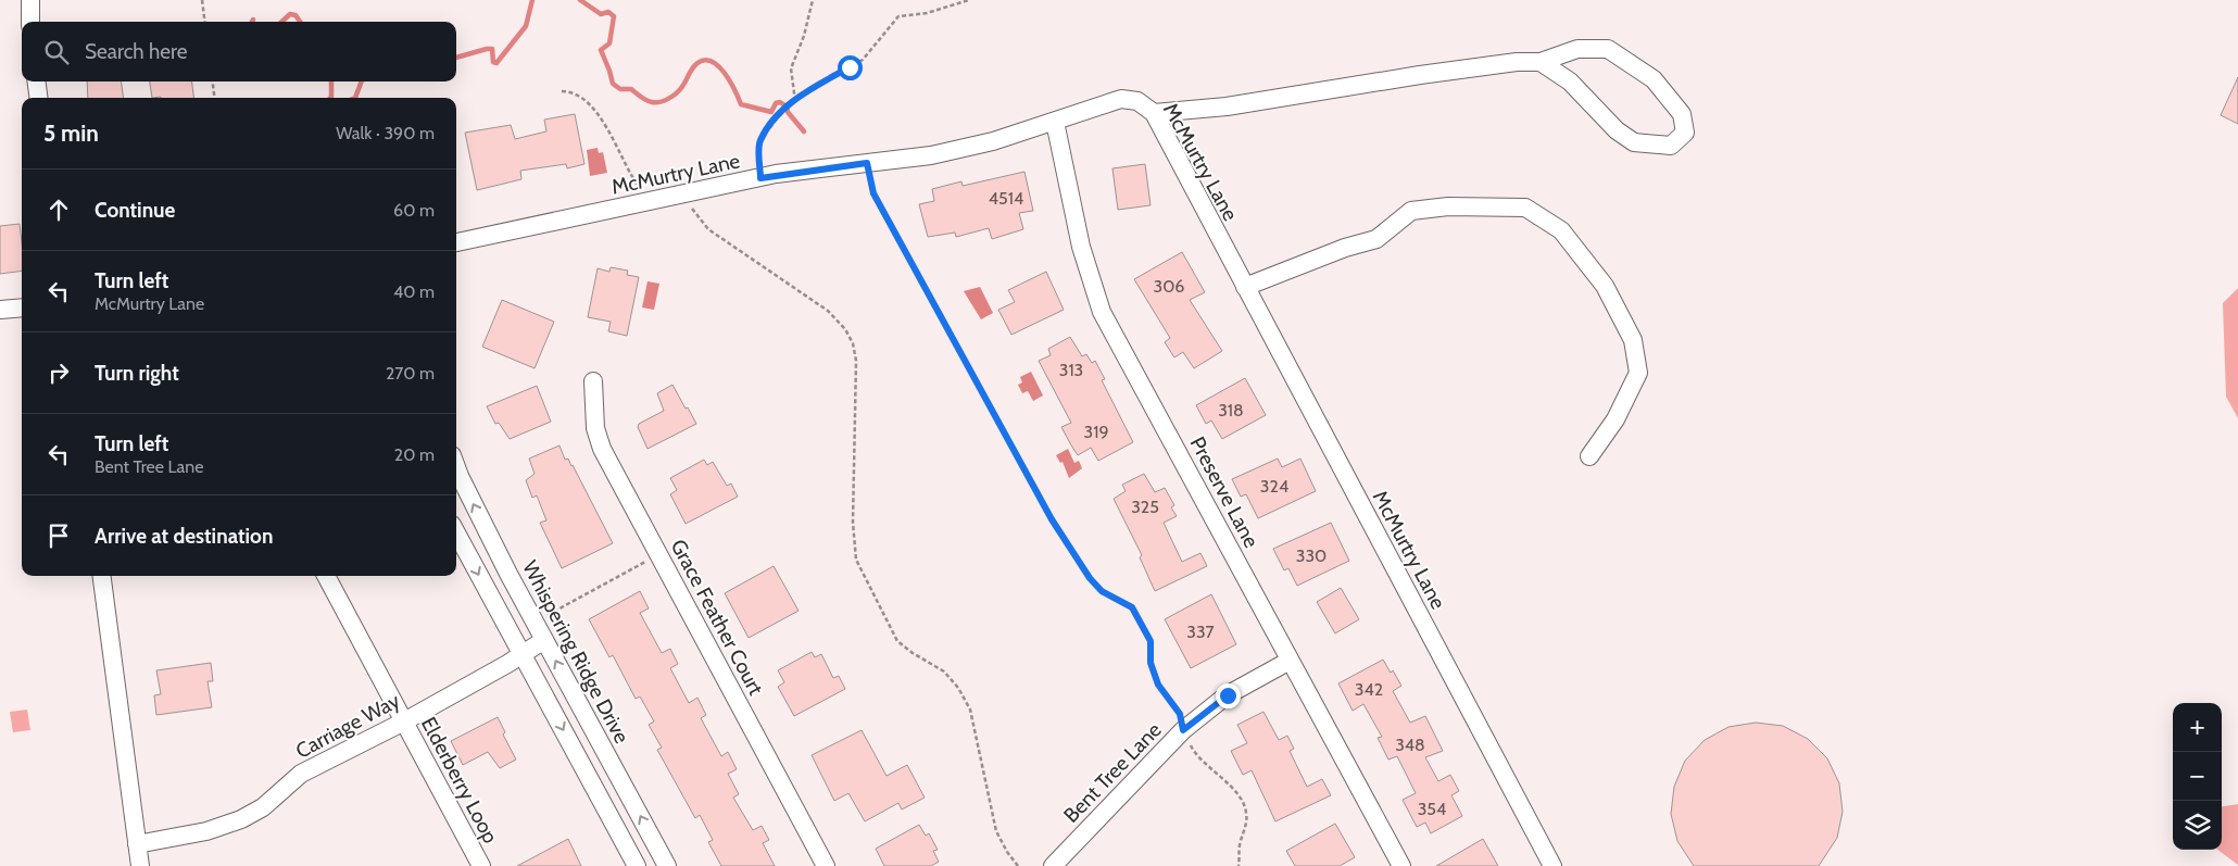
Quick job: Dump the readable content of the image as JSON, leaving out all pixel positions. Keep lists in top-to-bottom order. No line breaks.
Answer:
{"streets":{"street":["McMurtry Lane","Preserve Lane","Grace Feather Court","Whispering Ridge Drive","Carriage Way","Bent Tree Lane","Elderberry Loop"]},"crossings":[["McMurtry Lane","Preserve Lane"],["Preserve Lane","Bent Tree Lane"],["Whispering Ridge Drive","Carriage Way"],["Carriage Way","Elderberry Loop"]],"house_numbers":["4514","306","313","318","319","324","325","330","337","342","348","354"],"page":{"search":"Search here","heading":["5 min","Walk · 390 m"],"list":[["Continue","60 m"],["Turn left","McMurtry Lane","40 m"],["Turn right","270 m"],["Turn left","Bent Tree Lane","20 m"],"Arrive at destination"],"map_buttons":["+","−"]}}
